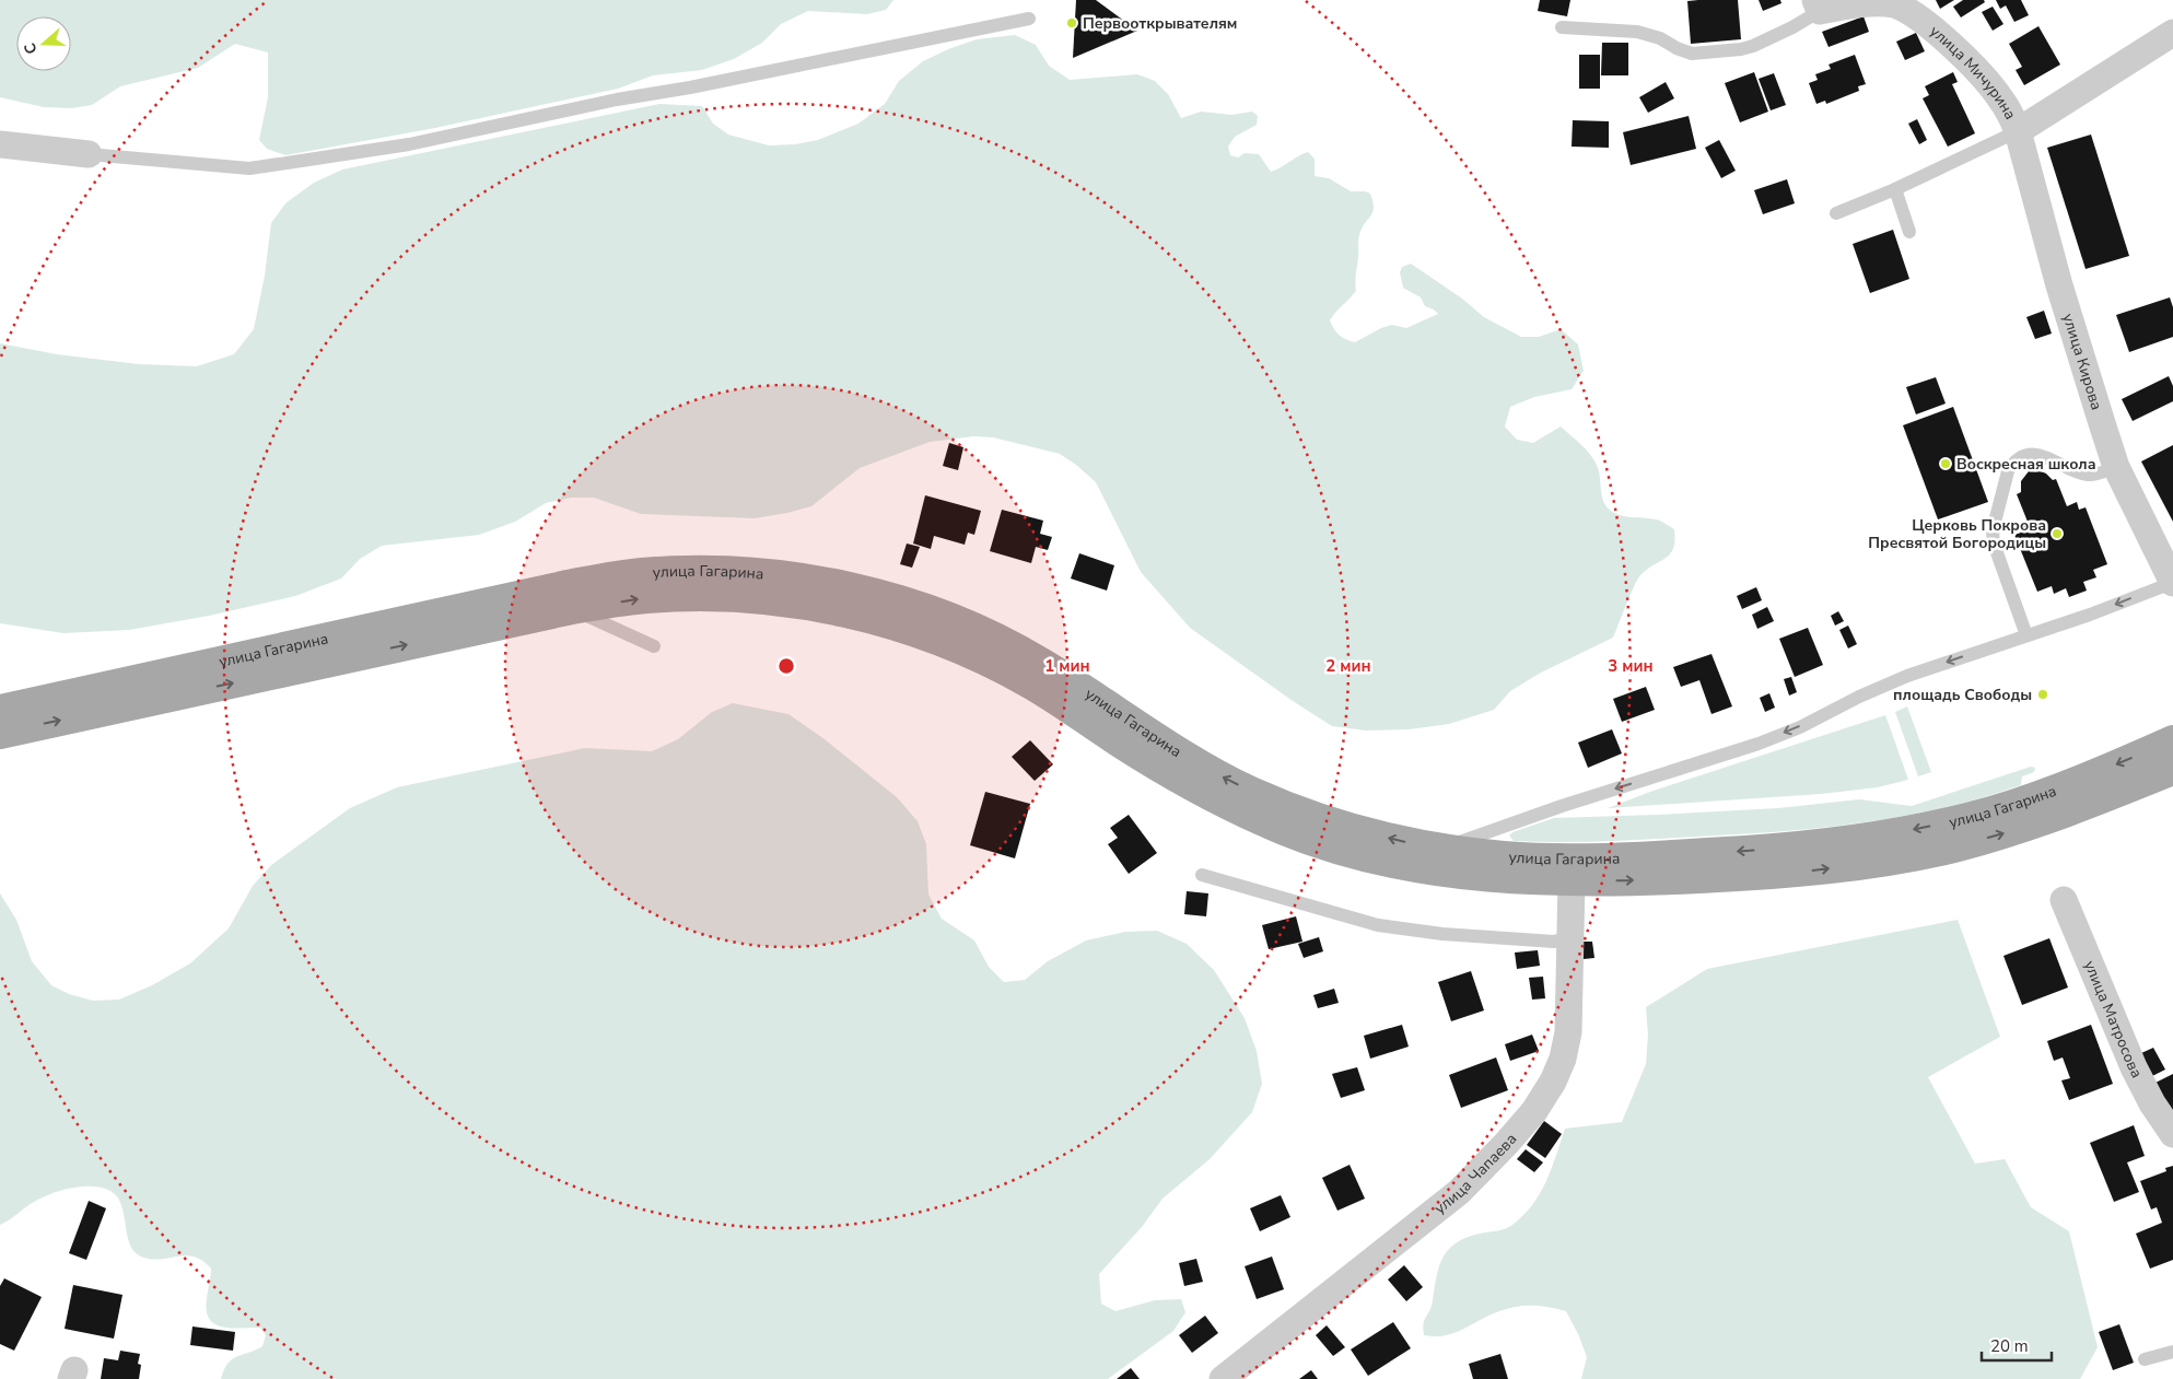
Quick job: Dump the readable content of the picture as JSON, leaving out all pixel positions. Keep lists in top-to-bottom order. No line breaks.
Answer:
{"streets":{"main road":["улица Гагарина"],"street":["улица Мичурина","улица Кирова","улица Матросова","улица Чапаева"]},"crossings":[["улица Мичурина","улица Кирова"],["улица Гагарина","улица Чапаева"]],"places":["Первооткрывателям","Воскресная школа","Церковь Покрова Пресвятой Богородицы","площадь Свободы"],"scale_bar":"20 m","north":"left","rings":["1 мин","2 мин","3 мин"]}
